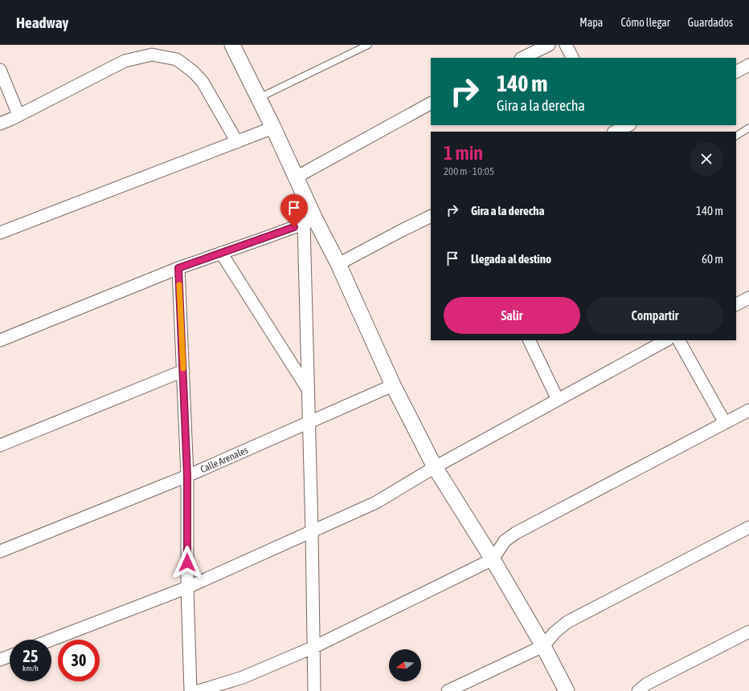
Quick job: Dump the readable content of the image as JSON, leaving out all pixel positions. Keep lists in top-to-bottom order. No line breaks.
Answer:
{"streets":{"street":["Calle Arenales"]},"north":"left","page":{"header":"Headway","nav":["Mapa","Cómo llegar","Guardados"],"turn":["140 m","Gira a la derecha"],"heading":["1 min","200 m · 10:05"],"list":[{"name":"Gira a la derecha","value":"140 m"},{"name":"Llegada al destino","value":"60 m"}],"buttons":["Salir","Compartir"],"speed":"25 km/h","limit":"30"}}
